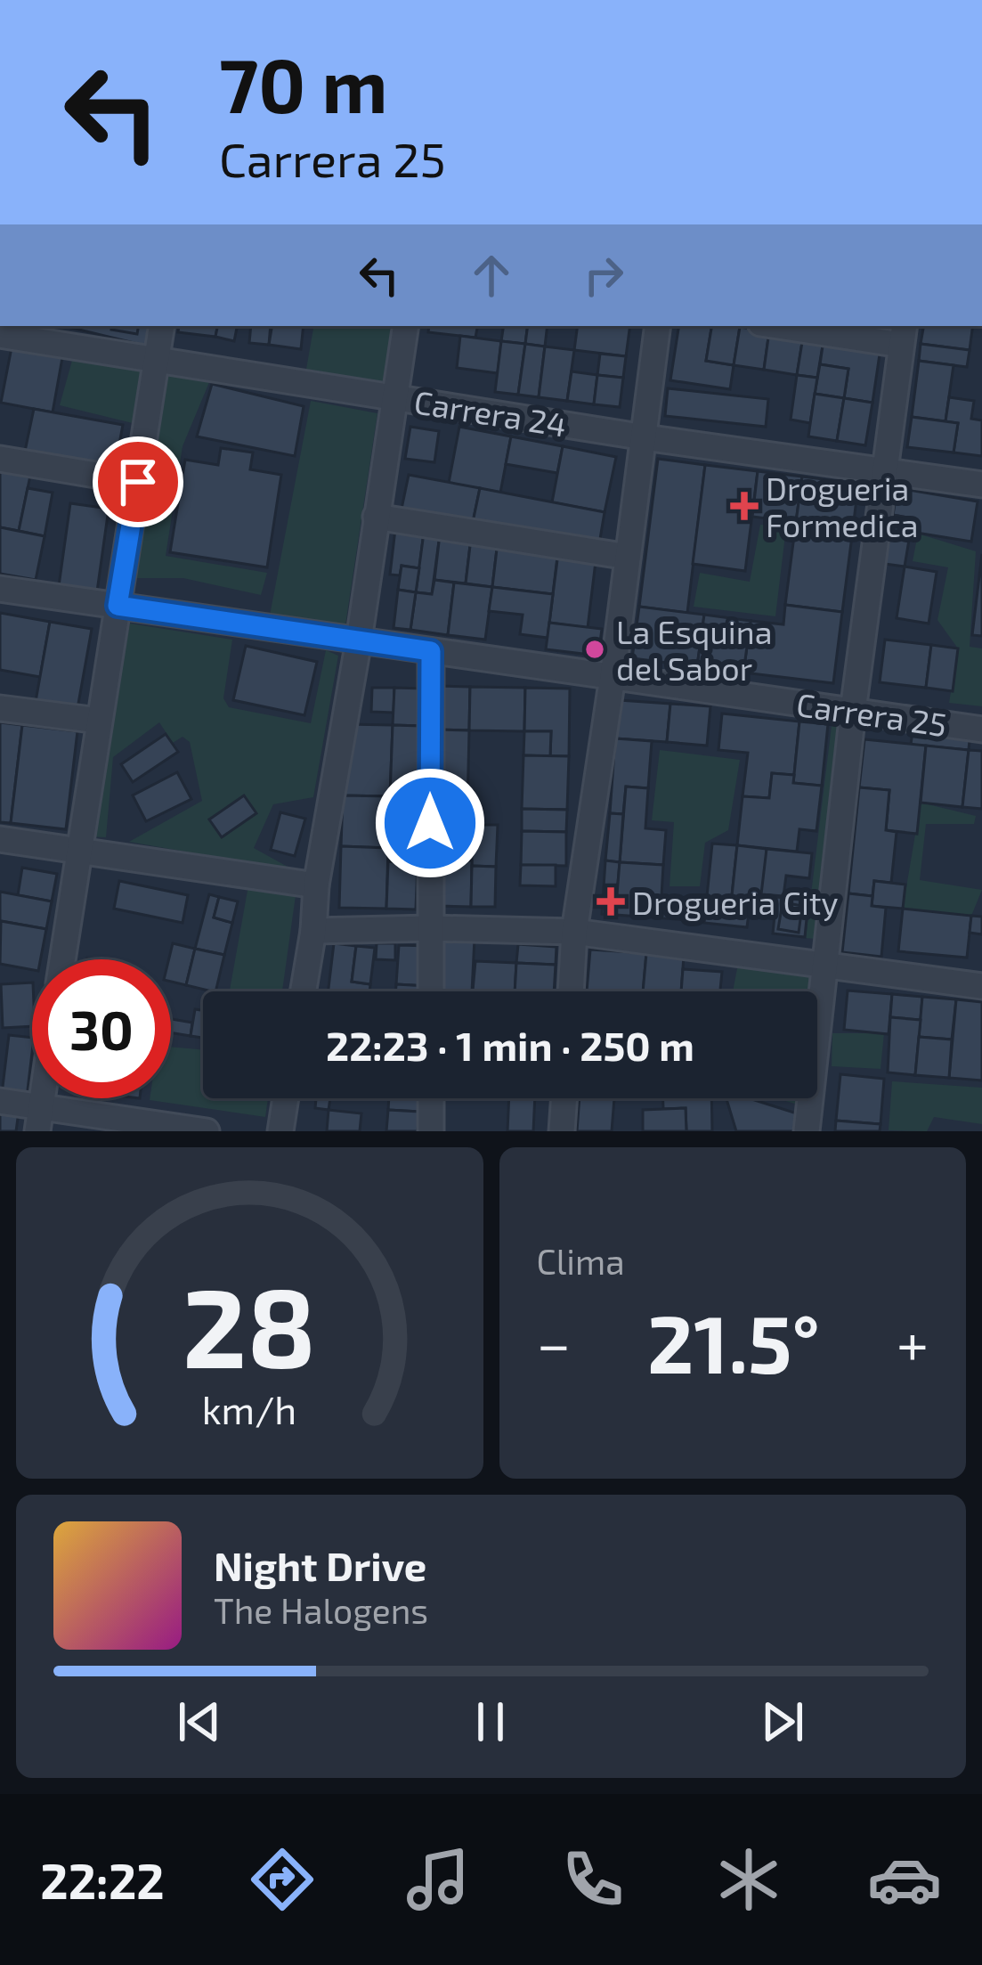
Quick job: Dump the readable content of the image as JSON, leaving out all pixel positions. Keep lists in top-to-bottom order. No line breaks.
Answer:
{"streets":{"street":["Carrera 24","Carrera 25"]},"places":{"health":["Drogueria Formedica","Drogueria City"],"other":["La Esquina del Sabor"]},"page":{"turn":["70 m","Carrera 25"],"limit":"30","trip":"22:23 · 1 min · 250 m","tile":"Clima","heat":["−","21.5°","+"],"song":["Night Drive","The Halogens"],"tabs":"22:22","gauge":["28","km/h"]}}
